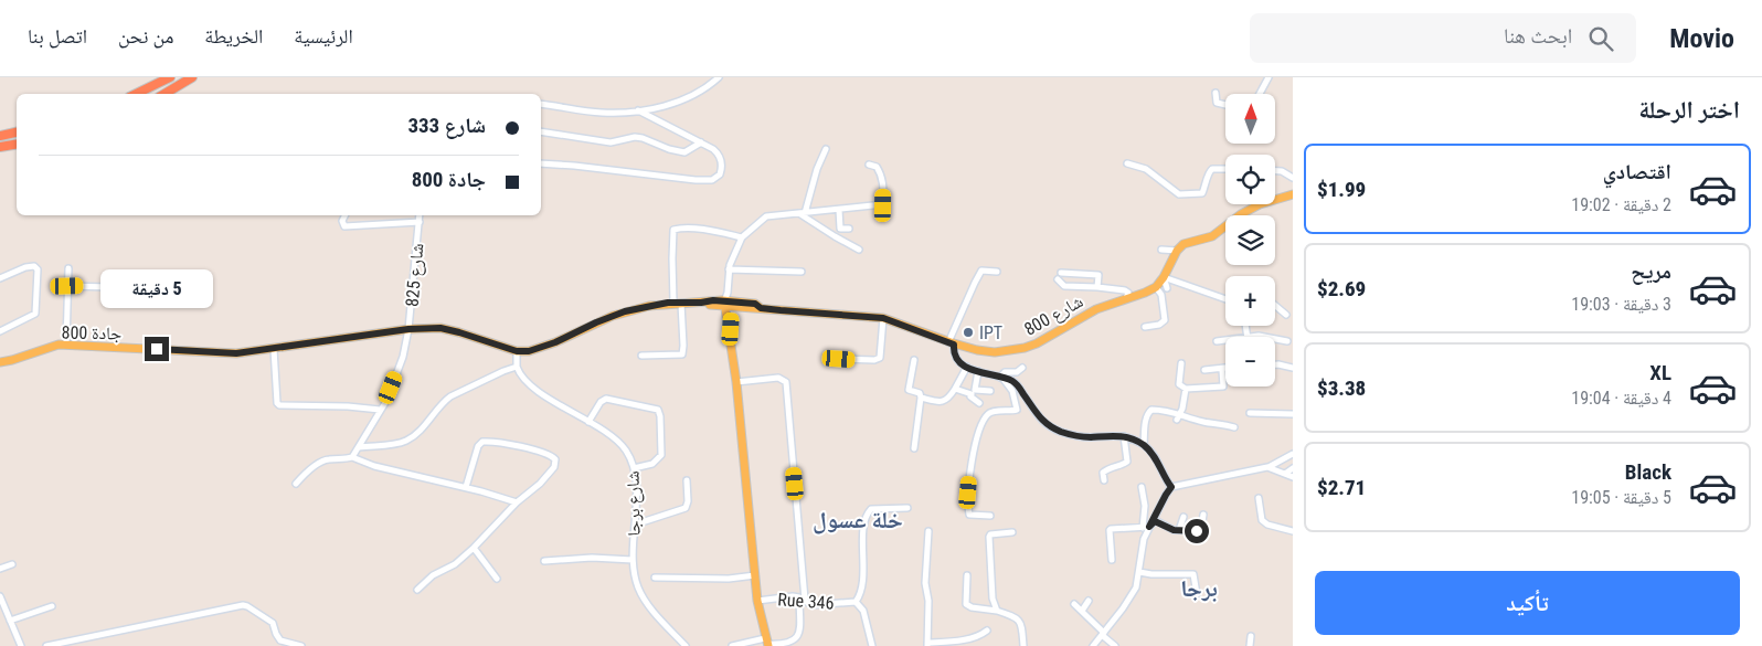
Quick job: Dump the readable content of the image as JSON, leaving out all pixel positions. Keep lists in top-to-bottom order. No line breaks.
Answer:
{"streets":{"main road":["شارع 800","جادة 800"],"street":["شارع 825","شارع برجا","Rue 346"]},"crossings":[["شارع 825","جادة 800"],["شارع 800","جادة 800"]],"districts":["خلة عسول","برجا"],"places":["IPT"],"north":"top","page":{"header":"Movio","search":"ابحث هنا","nav":["الرئيسية","الخريطة","من نحن","اتصل بنا"],"heading":"اختر الرحلة","map_buttons":["+","−"],"banner":["شارع 333","جادة 800"],"list":[{"name":"اقتصادي","note":"2 دقيقة · 19:02","value":"$1.99"},{"name":"مريح","note":"3 دقيقة · 19:03","value":"$2.69"},{"name":"XL","note":"4 دقيقة · 19:04","value":"$3.38"},{"name":"Black","note":"5 دقيقة · 19:05","value":"$2.71"}],"bubble":"5 دقيقة","buttons":"تأكيد"}}
